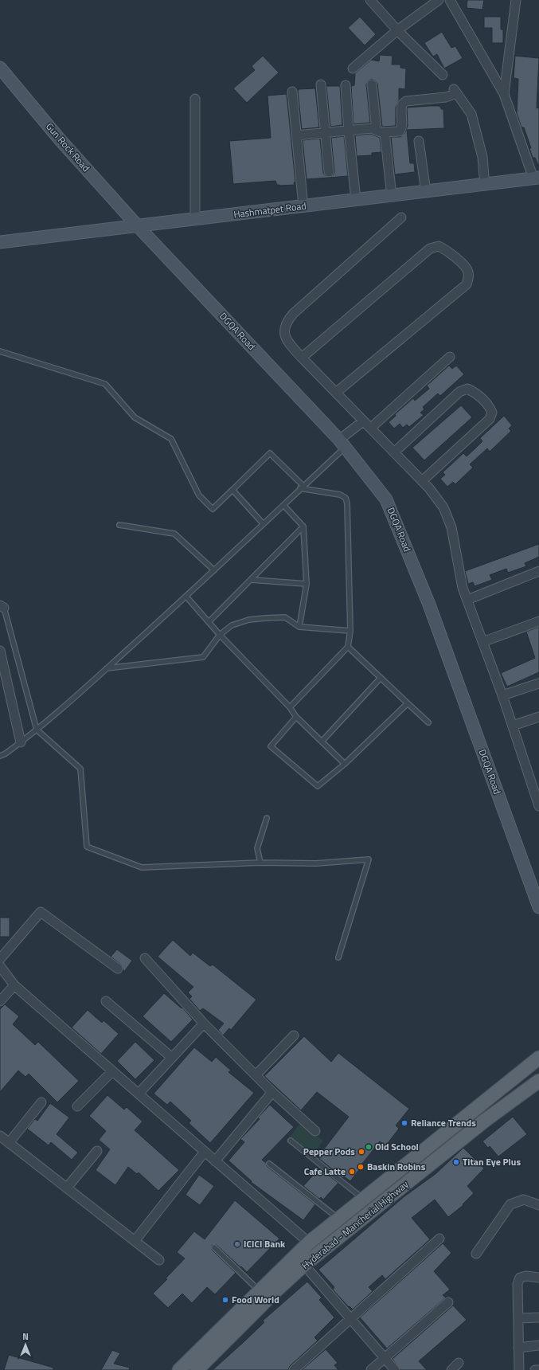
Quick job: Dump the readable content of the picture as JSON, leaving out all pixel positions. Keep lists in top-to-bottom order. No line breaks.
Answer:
{"streets":{"main road":["Gun Rock Road","Hashmatpet Road","DGQA Road","Hyderabad - Mancherial Highway"]},"crossings":[["Gun Rock Road","Hashmatpet Road"],["Gun Rock Road","DGQA Road"],["Hashmatpet Road","DGQA Road"]],"places":["Reliance Trends","Old School","Pepper Pods","Titan Eye Plus","Baskin Robins","Cafe Latte","ICICI Bank","Food World"],"north":"top"}
